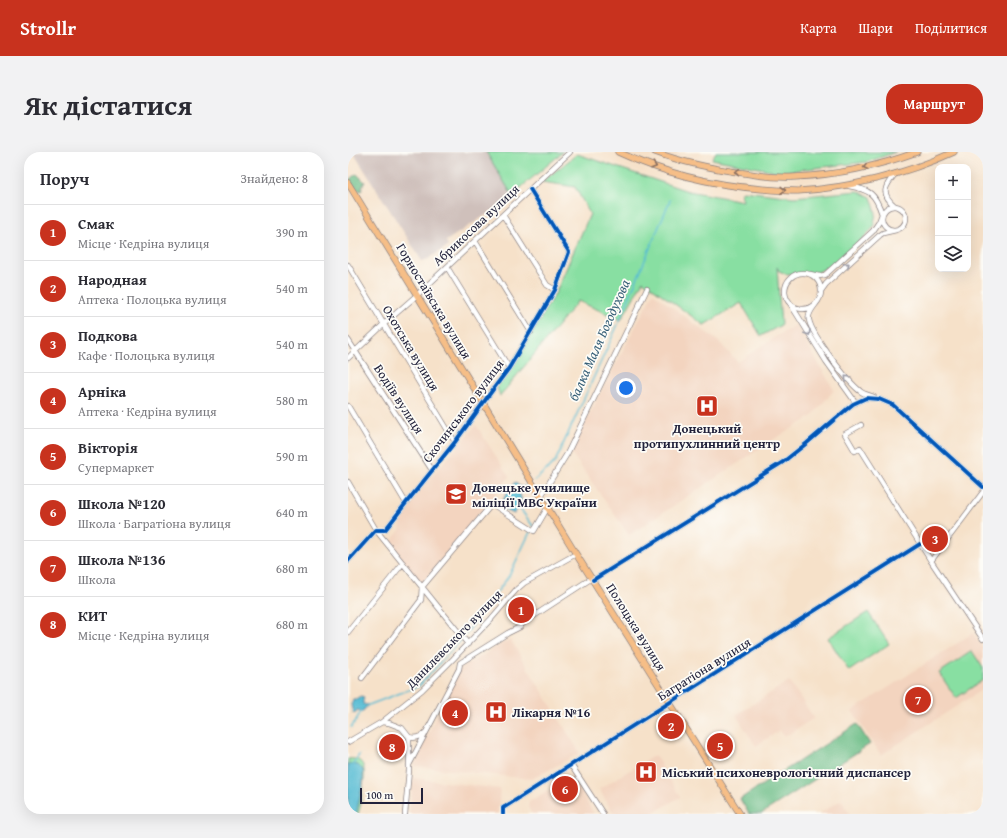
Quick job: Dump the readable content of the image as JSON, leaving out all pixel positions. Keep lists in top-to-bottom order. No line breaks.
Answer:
{"streets":{"main road":["Горностаївська вулиця","Полоцька вулиця"],"street":["Абрикосова вулиця","Охотська вулиця","Водіїв вулиця","Скочинського вулиця","Данилевського вулиця","Багратіона вулиця"]},"crossings":[["Абрикосова вулиця","Горностаївська вулиця"],["Абрикосова вулиця","Охотська вулиця"],["Абрикосова вулиця","Водіїв вулиця"],["Абрикосова вулиця","Скочинського вулиця"],["Горностаївська вулиця","Скочинського вулиця"],["Горностаївська вулиця","Полоцька вулиця"],["Горностаївська вулиця","Данилевського вулиця"],["Охотська вулиця","Скочинського вулиця"],["Водіїв вулиця","Скочинського вулиця"],["Полоцька вулиця","Данилевського вулиця"],["Полоцька вулиця","Багратіона вулиця"]],"water":["балка Маля Богодухова"],"places":{"hospital":["Донецький протипухлинний центр","Лікарня №16","Міський психоневрологічний диспансер"],"school or university":["Донецьке училище міліції МВС України"]},"scale_bar":"100 m","page":{"header":"Strollr","nav":["Карта","Шари","Поділитися"],"title":"Як дістатися","buttons":"Маршрут","heading":["Поруч","Знайдено: 8"],"map_buttons":["+","−"],"list":[{"mark":"1","name":"Смак","note":"Місце · Кедріна вулиця","value":"390 m"},{"mark":"2","name":"Народная","note":"Аптека · Полоцька вулиця","value":"540 m"},{"mark":"3","name":"Подкова","note":"Кафе · Полоцька вулиця","value":"540 m"},{"mark":"4","name":"Арніка","note":"Аптека · Кедріна вулиця","value":"580 m"},{"mark":"5","name":"Вікторія","note":"Супермаркет","value":"590 m"},{"mark":"6","name":"Школа №120","note":"Школа · Багратіона вулиця","value":"640 m"},{"mark":"7","name":"Школа №136","note":"Школа","value":"680 m"},{"mark":"8","name":"КИТ","note":"Місце · Кедріна вулиця","value":"680 m"}],"pins":["3","1","7","4","2","5","8","6"],"scale":"100 m"}}
